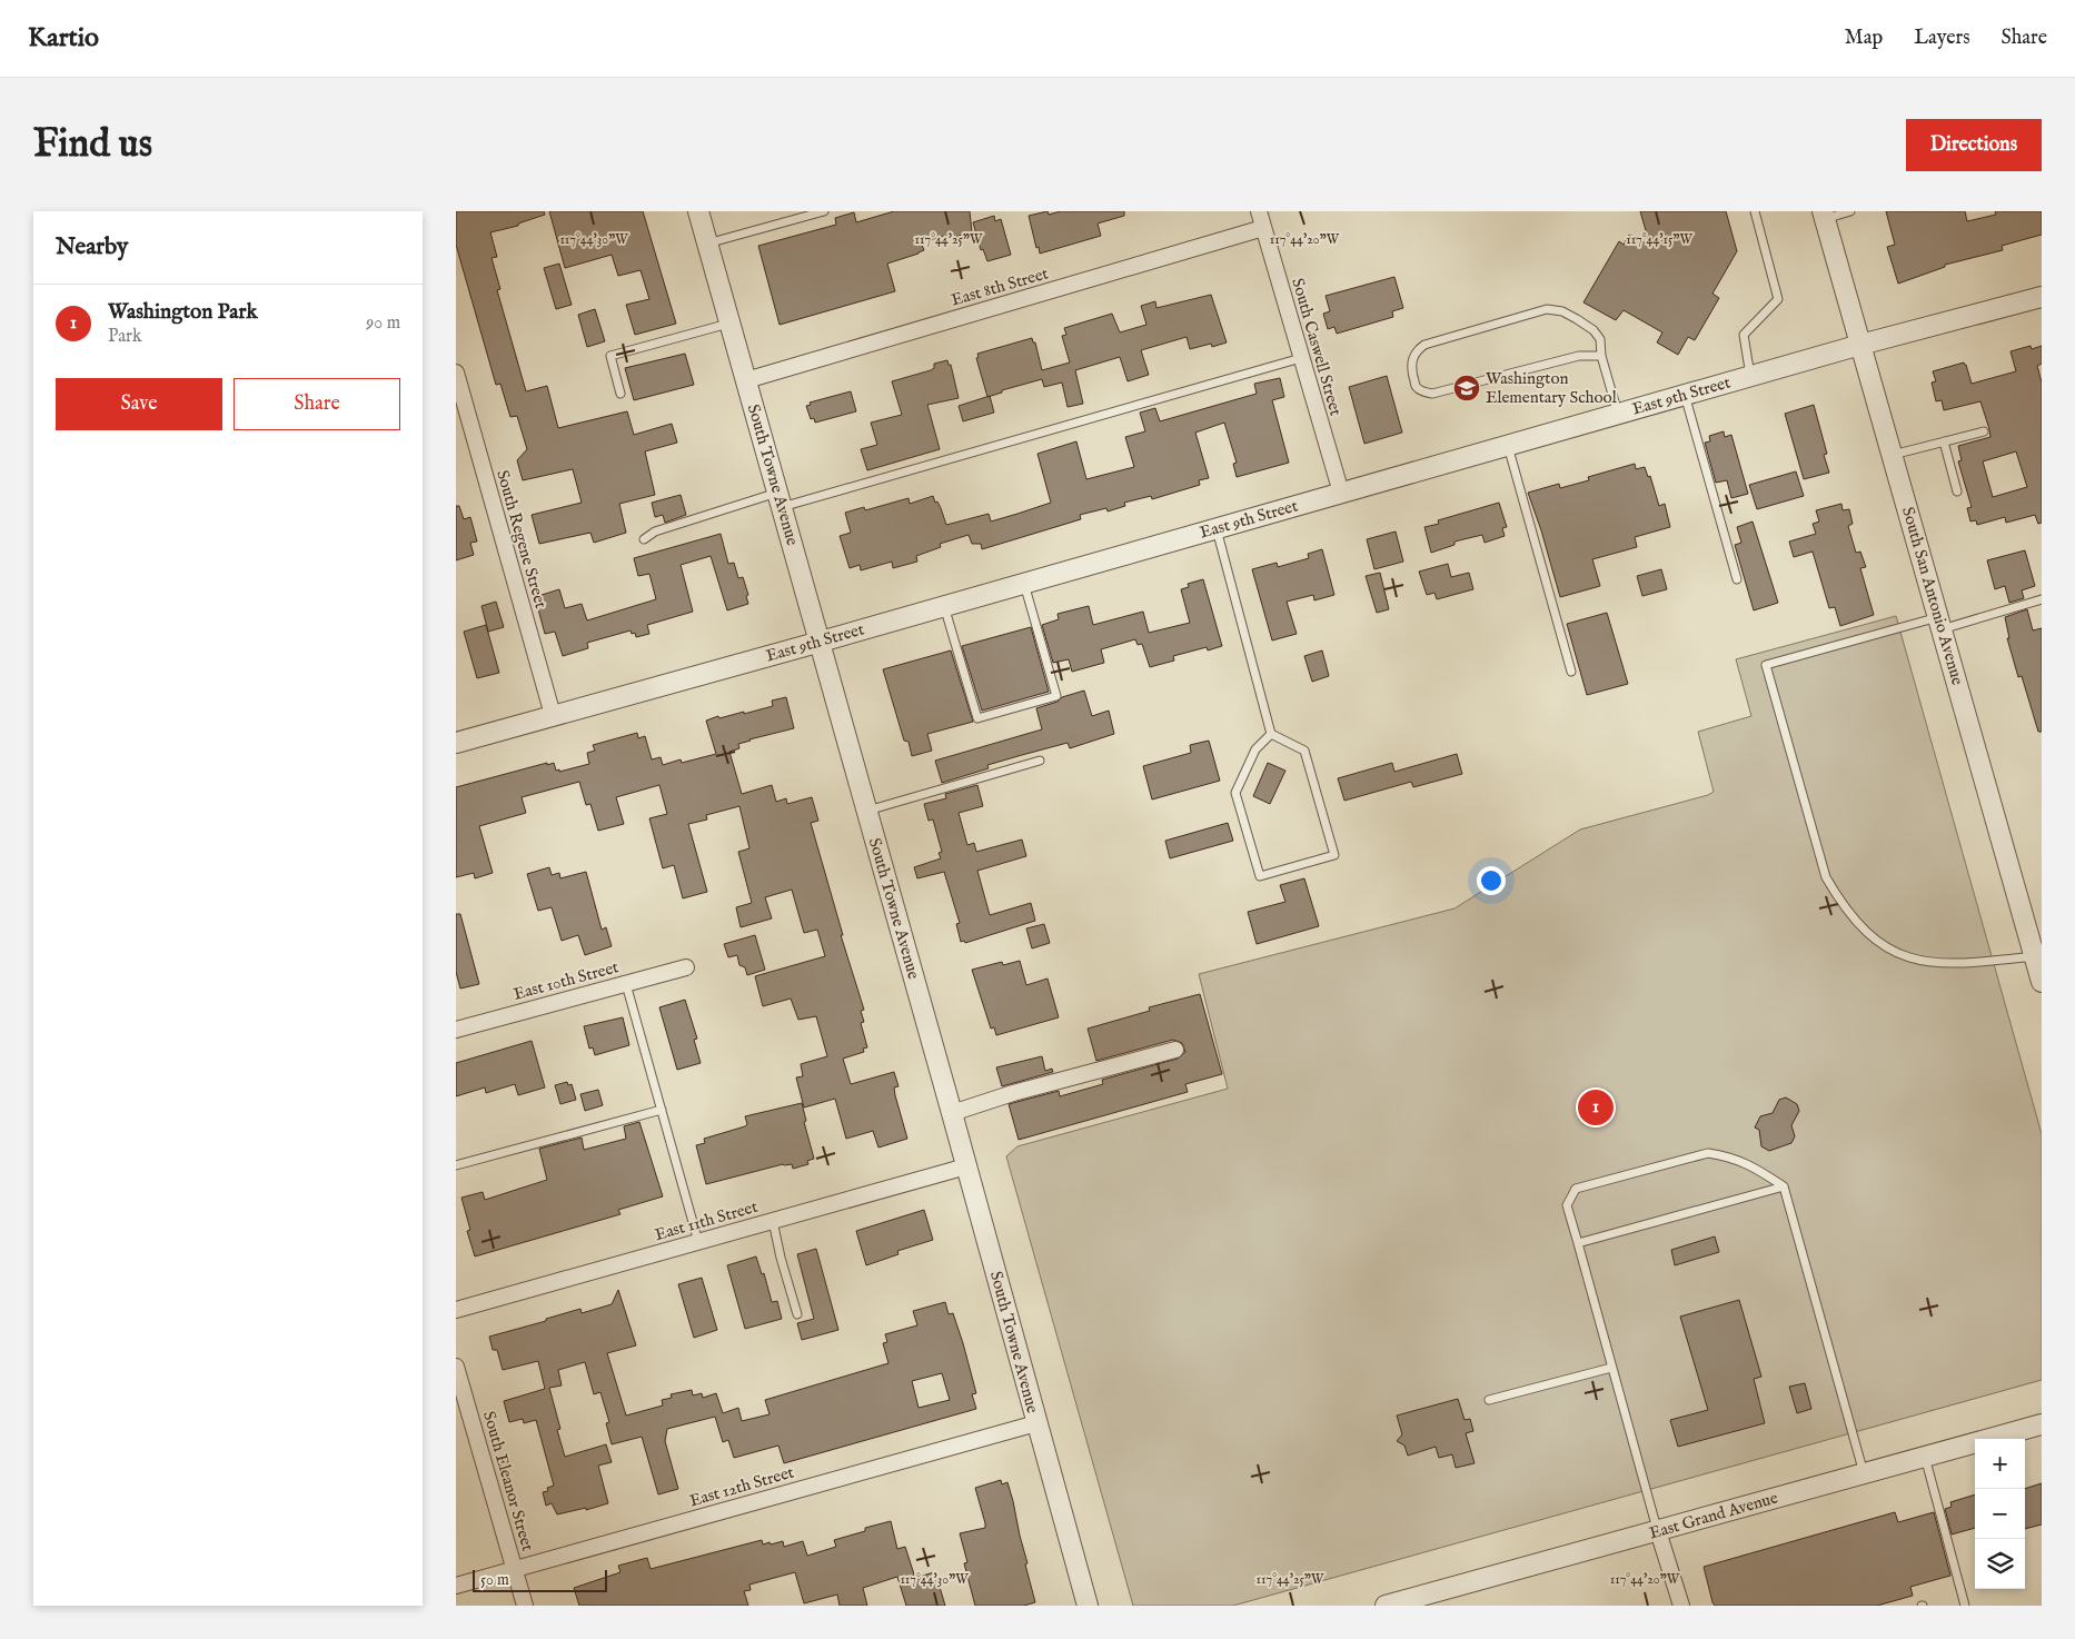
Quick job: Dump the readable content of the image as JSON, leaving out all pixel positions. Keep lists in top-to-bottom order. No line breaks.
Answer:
{"streets":{"street":["East 8th Street","South Caswell Street","East 9th Street","South Towne Avenue","South Regene Street","South San Antonio Avenue","East 10th Street","East 11th Street","South Eleanor Street","East 12th Street","East Grand Avenue"]},"crossings":[["East 8th Street","South Caswell Street"],["East 8th Street","South Towne Avenue"],["South Caswell Street","East 9th Street"],["East 9th Street","South Towne Avenue"],["East 9th Street","South Regene Street"],["East 9th Street","South San Antonio Avenue"],["South Towne Avenue","East 11th Street"],["South Towne Avenue","East 12th Street"],["South Eleanor Street","East 12th Street"]],"places":{"school or university":["Washington Elementary School"]},"scale_bar":"50 m","page":{"header":"Kartio","nav":["Map","Layers","Share"],"buttons":["Directions",["Save","Share"]],"title":"Find us","heading":"Nearby","list":[{"mark":"1","name":"Washington Park","note":"Park","value":"90 m"}],"pins":"1","map_buttons":["+","−"],"scale":"50 m"},"coordinates":["117°44'30\"W","117°44'25\"W","117°44'20\"W","117°44'15\"W"]}
